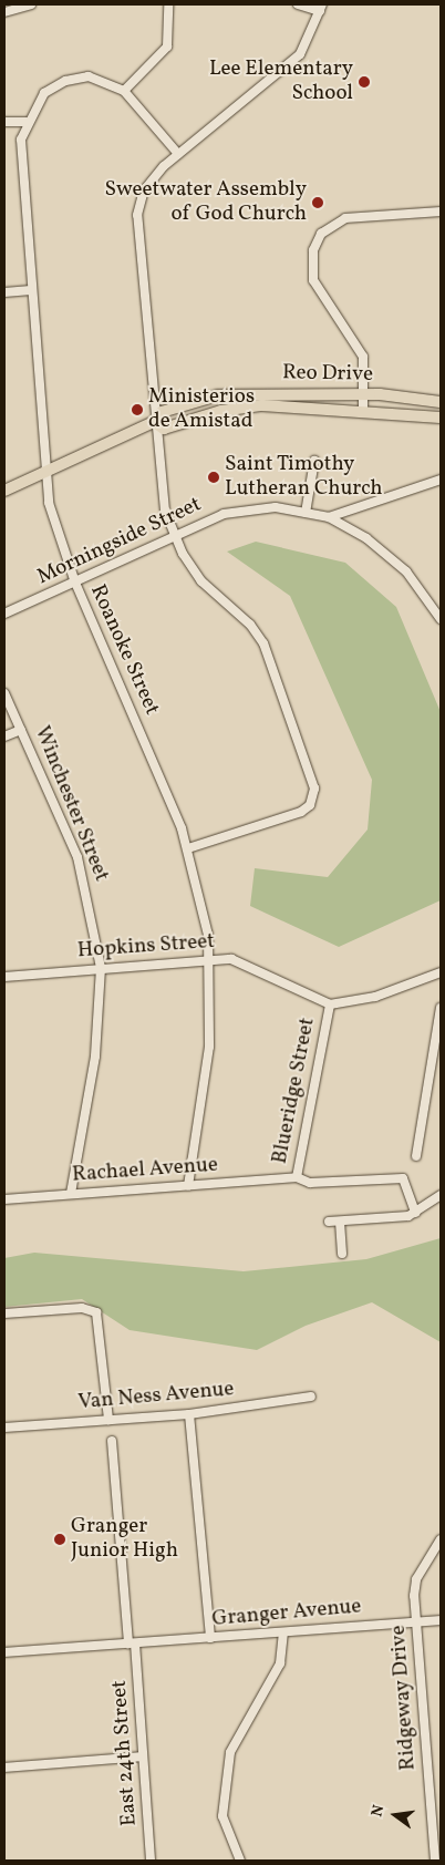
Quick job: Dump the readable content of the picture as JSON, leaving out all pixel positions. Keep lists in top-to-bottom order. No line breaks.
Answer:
{"streets":{"main road":["Reo Drive"],"street":["Morningside Street","Roanoke Street","Winchester Street","Hopkins Street","Blueridge Street","Rachael Avenue","Van Ness Avenue","Granger Avenue","Ridgeway Drive","East 24th Street"]},"crossings":[["Reo Drive","Roanoke Street"],["Morningside Street","Roanoke Street"],["Roanoke Street","Hopkins Street"],["Roanoke Street","Rachael Avenue"],["Winchester Street","Hopkins Street"],["Winchester Street","Rachael Avenue"],["Hopkins Street","Blueridge Street"],["Blueridge Street","Rachael Avenue"],["Granger Avenue","Ridgeway Drive"],["Granger Avenue","East 24th Street"]],"places":["Lee Elementary School","Sweetwater Assembly of God Church","Ministerios de Amistad","Saint Timothy Lutheran Church","Granger Junior High"],"north":"left"}
